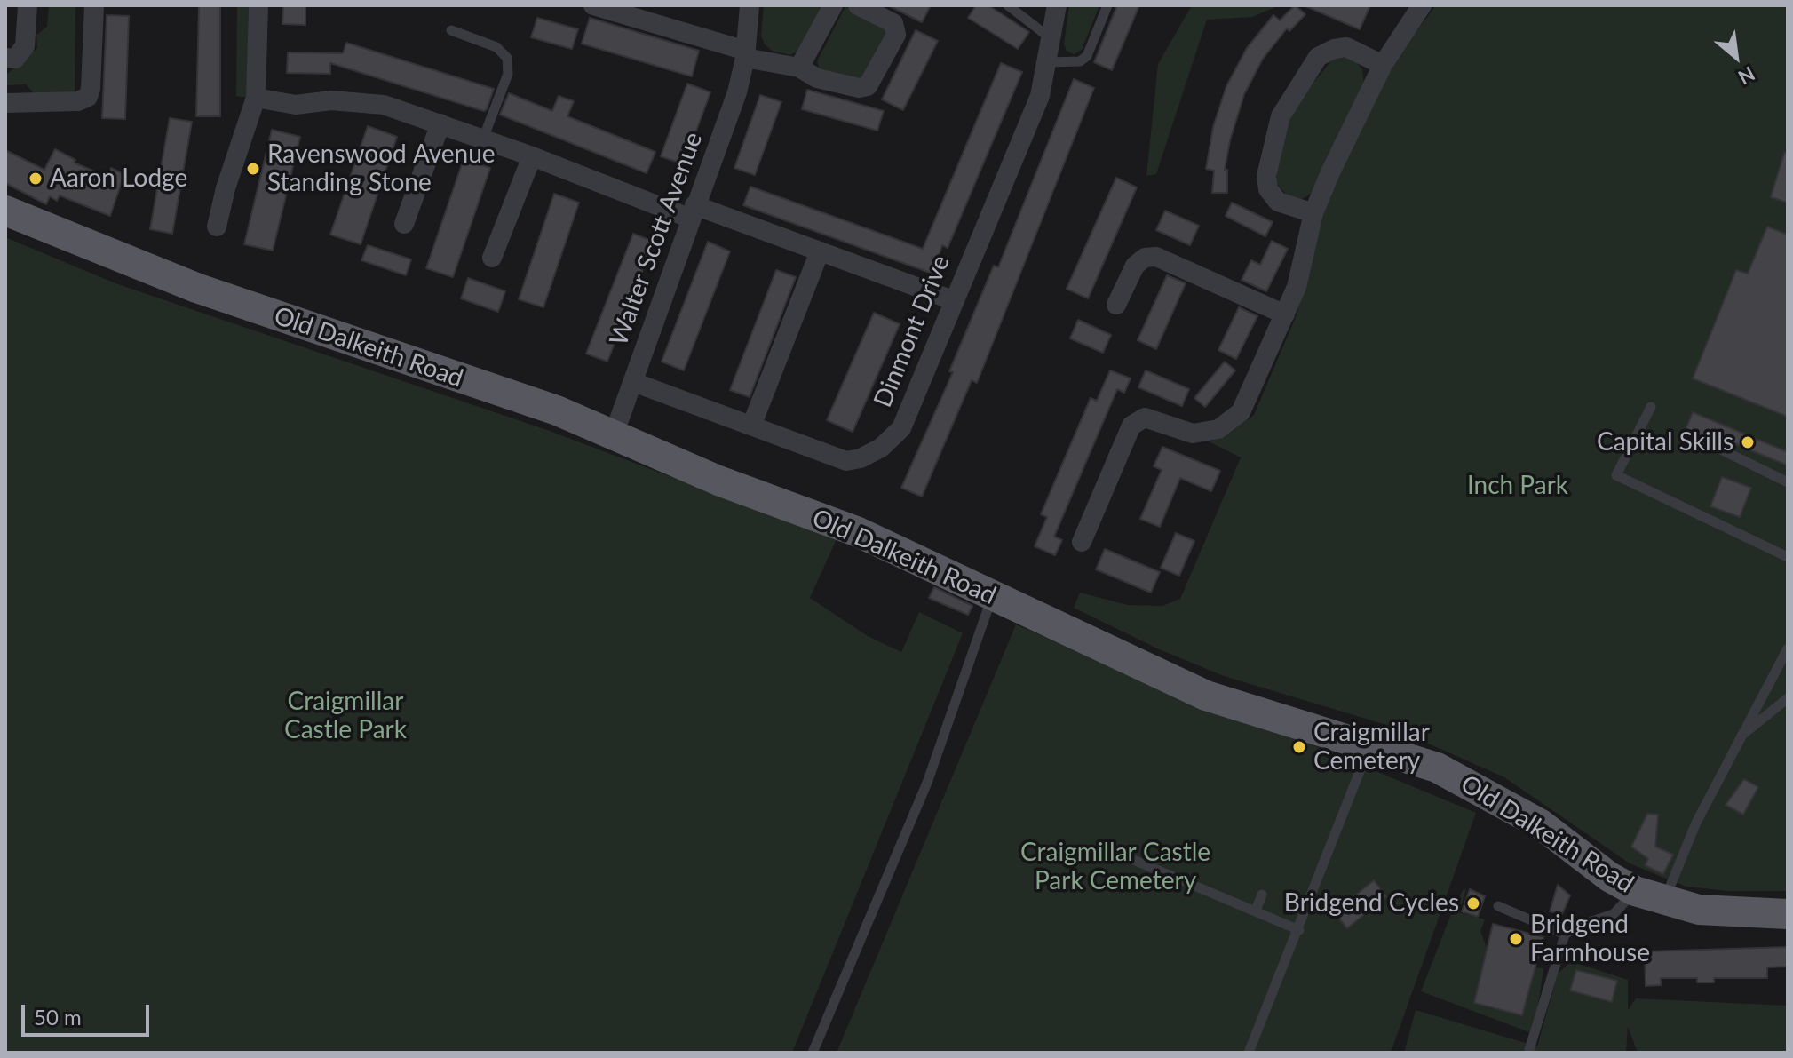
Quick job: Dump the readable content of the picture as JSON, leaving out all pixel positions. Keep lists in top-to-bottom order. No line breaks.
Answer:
{"streets":{"main road":["Old Dalkeith Road"],"street":["Walter Scott Avenue","Dinmont Drive"]},"crossings":[["Walter Scott Avenue","Dinmont Drive"],["Walter Scott Avenue","Old Dalkeith Road"]],"parks":["Inch Park","Craigmillar Castle Park","Craigmillar Castle Park Cemetery"],"places":["Ravenswood Avenue Standing Stone","Aaron Lodge","Capital Skills","Craigmillar Cemetery","Bridgend Cycles","Bridgend Farmhouse"],"scale_bar":"50 m","north":"bottom right"}
